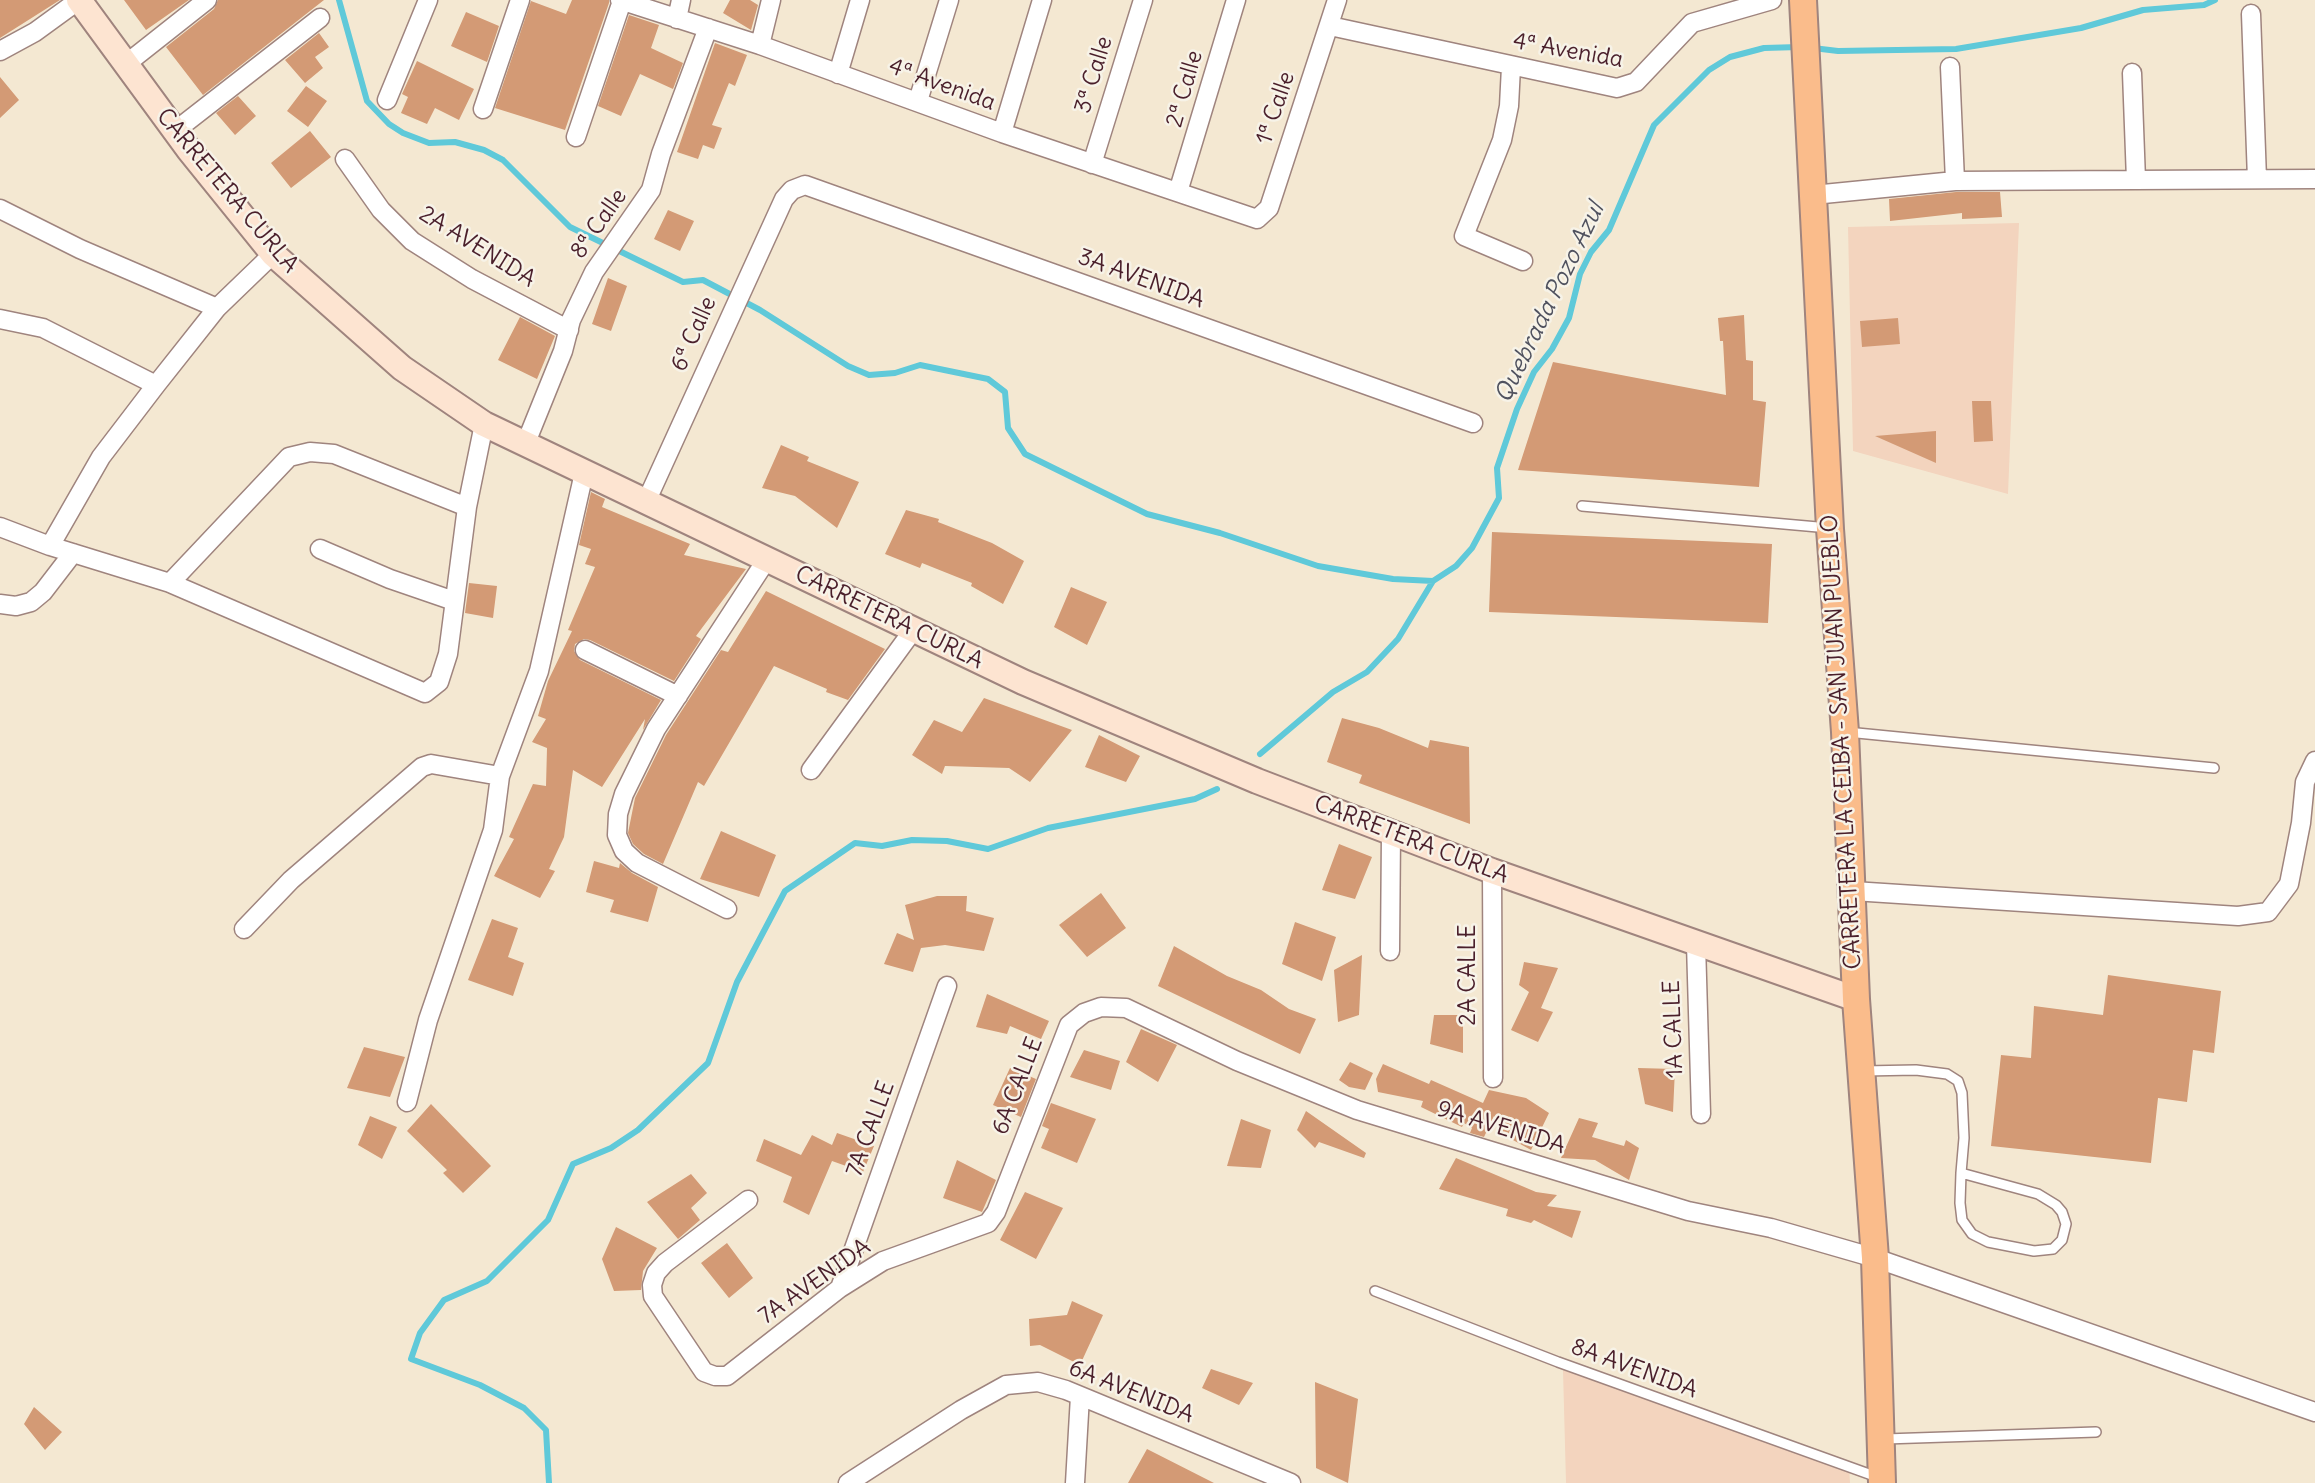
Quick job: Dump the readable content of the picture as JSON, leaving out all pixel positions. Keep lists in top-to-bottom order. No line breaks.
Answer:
{"streets":{"main road":["CARRETERA CURLA","CARRETERA LA CEIBA - SAN JUAN PUEBLO"],"street":["4ª Avenida","3ª Calle","2ª Calle","1ª Calle","8ª Calle","2A AVENIDA","3A AVENIDA","6ª Calle","2A CALLE","1A CALLE","6A CALLE","9A AVENIDA","7A CALLE","7A AVENIDA","6A AVENIDA"],"lane":["8A AVENIDA"]},"crossings":[["4ª Avenida","3ª Calle"],["4ª Avenida","2ª Calle"],["4ª Avenida","1ª Calle"],["4ª Avenida","8ª Calle"],["CARRETERA CURLA","8ª Calle"],["CARRETERA CURLA","6ª Calle"],["CARRETERA CURLA","CARRETERA LA CEIBA - SAN JUAN PUEBLO"],["CARRETERA CURLA","2A CALLE"],["CARRETERA CURLA","1A CALLE"],["8ª Calle","2A AVENIDA"],["3A AVENIDA","6ª Calle"],["CARRETERA LA CEIBA - SAN JUAN PUEBLO","9A AVENIDA"],["CARRETERA LA CEIBA - SAN JUAN PUEBLO","8A AVENIDA"],["6A CALLE","9A AVENIDA"],["6A CALLE","7A AVENIDA"],["7A CALLE","7A AVENIDA"]],"water":["Quebrada Pozo Azul"]}
